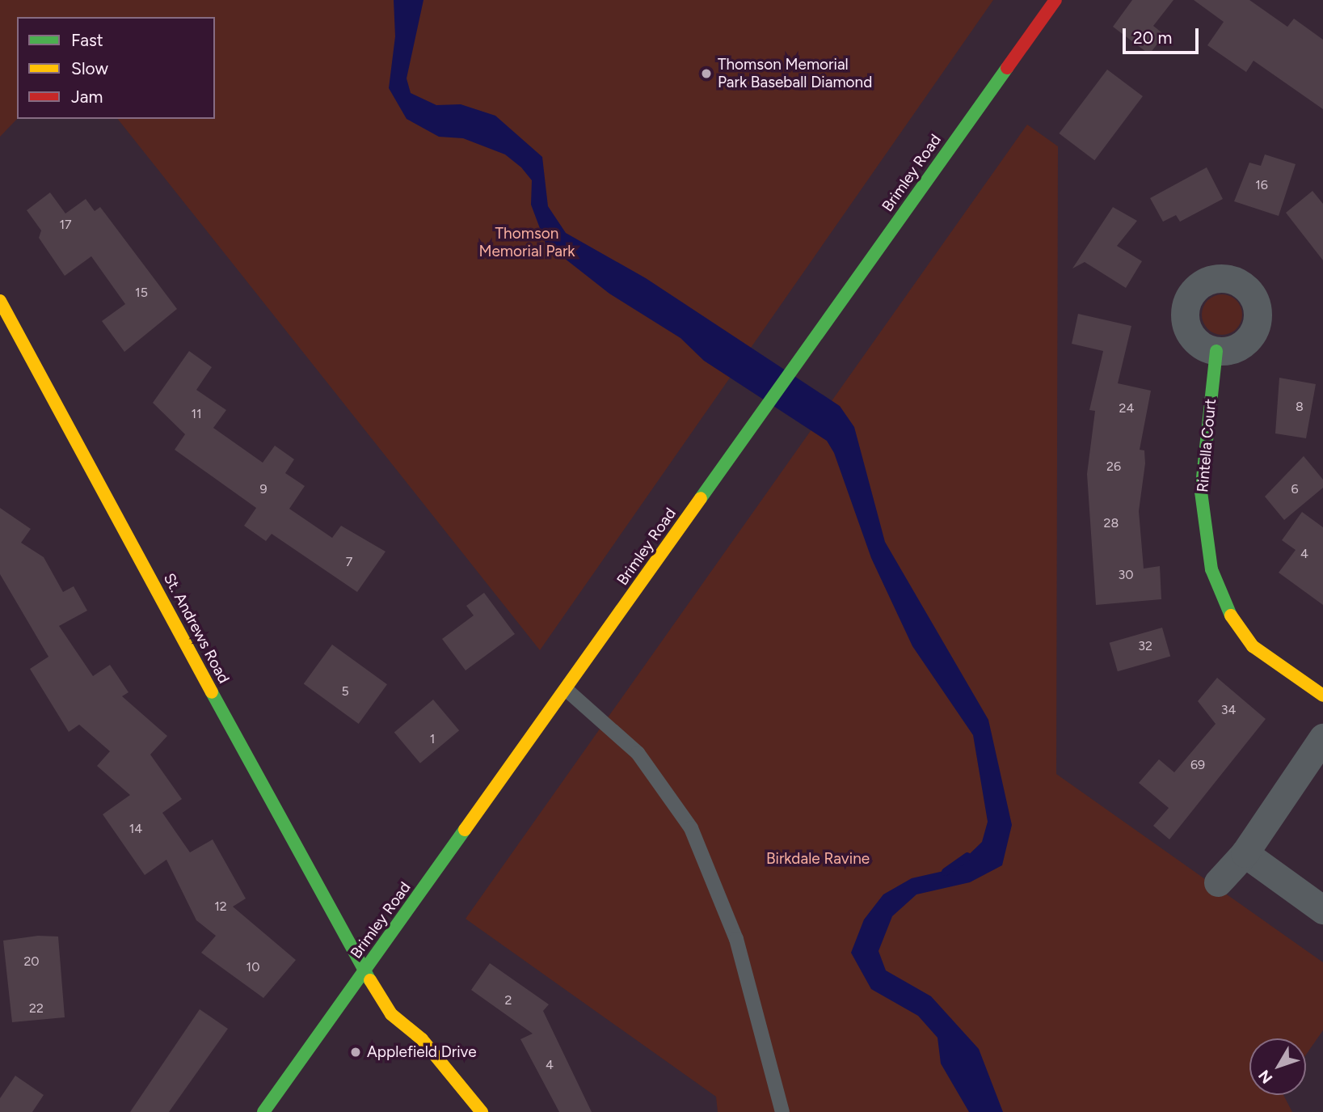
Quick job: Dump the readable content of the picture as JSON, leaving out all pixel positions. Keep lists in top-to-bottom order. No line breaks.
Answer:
{"streets":{"main road":["Brimley Road","Rintella Court","St. Andrews Road"]},"crossings":[["Brimley Road","St. Andrews Road"]],"parks":["Thomson Memorial Park","Birkdale Ravine"],"places":["Thomson Memorial Park Baseball Diamond","Applefield Drive"],"house_numbers":["16","17","15","8","24","11","26","9","6","28","4","7","30","32","5","34","1","69","14","12","20","10","2","22","4"],"legend":["Fast","Slow","Jam"],"scale_bar":"20 m","north":"bottom left"}
